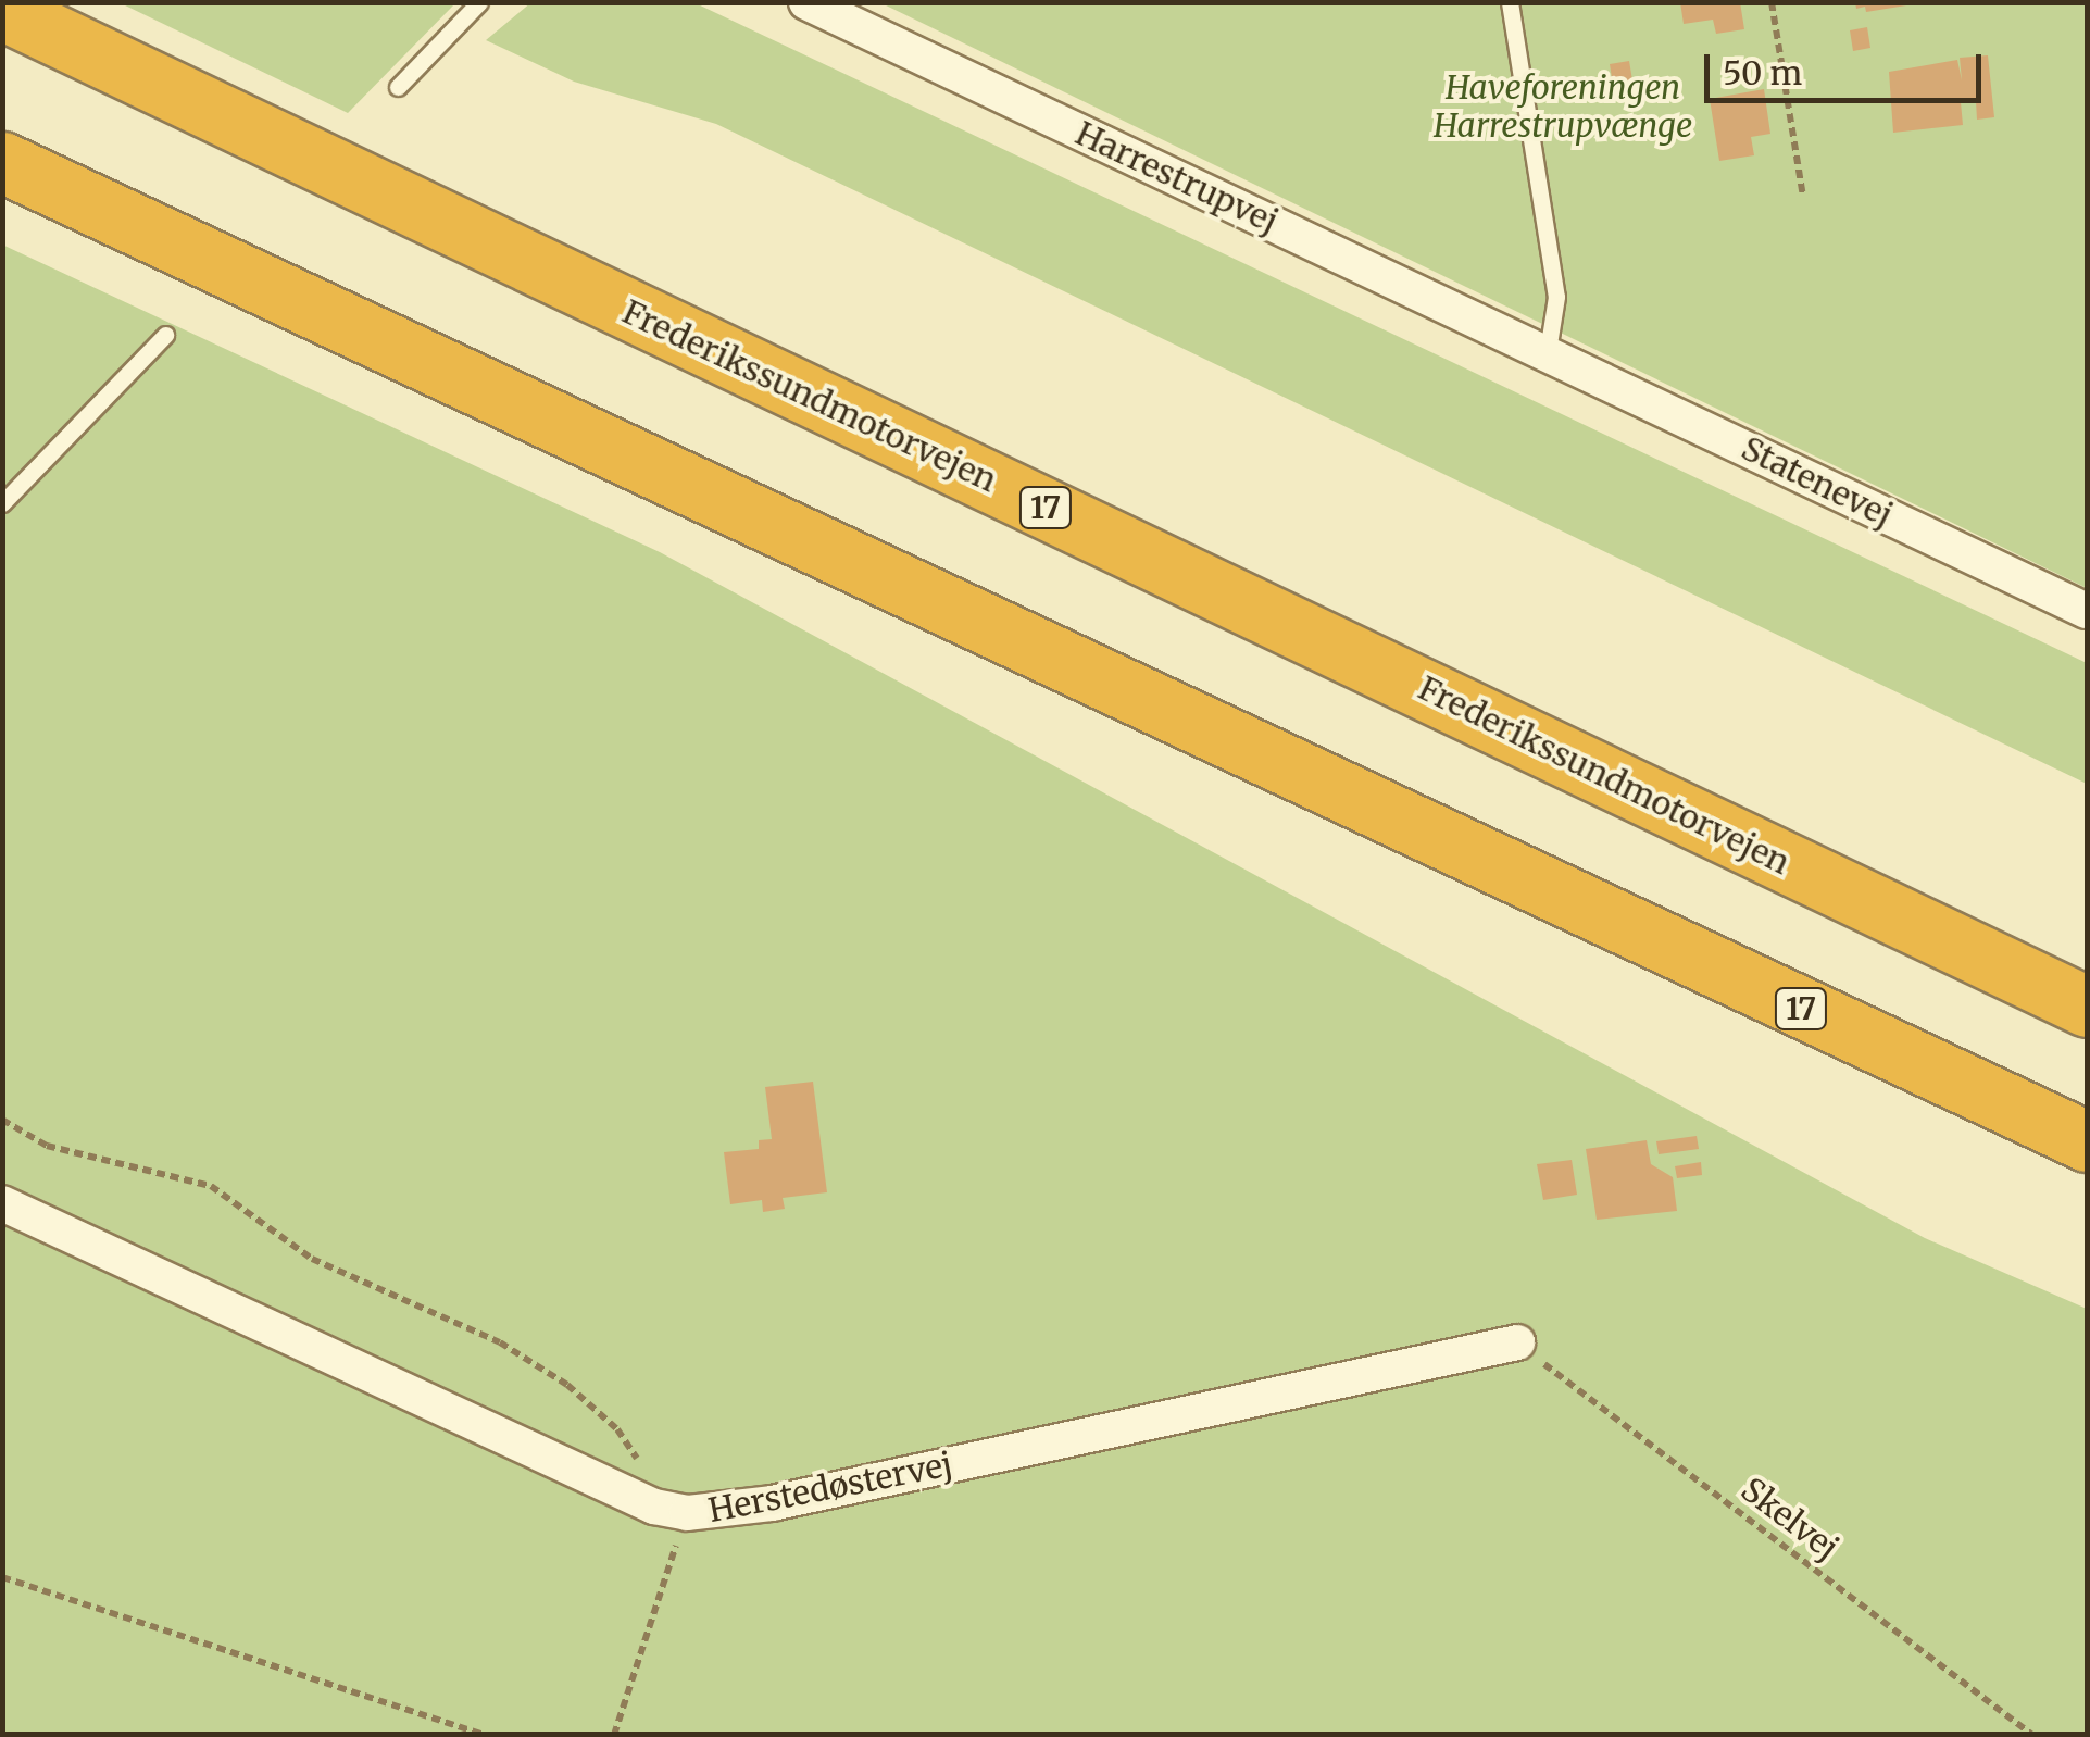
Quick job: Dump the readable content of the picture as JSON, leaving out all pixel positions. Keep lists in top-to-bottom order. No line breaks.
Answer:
{"streets":{"highway":["Frederikssundmotorvejen","17"],"street":["Harrestrupvej","Statenevej","Herstedøstervej"],"path":["Skelvej"]},"crossings":[["Harrestrupvej","Statenevej"],["Herstedøstervej","Skelvej"]],"parks":["Haveforeningen Harrestrupvænge"],"scale_bar":"50 m"}
